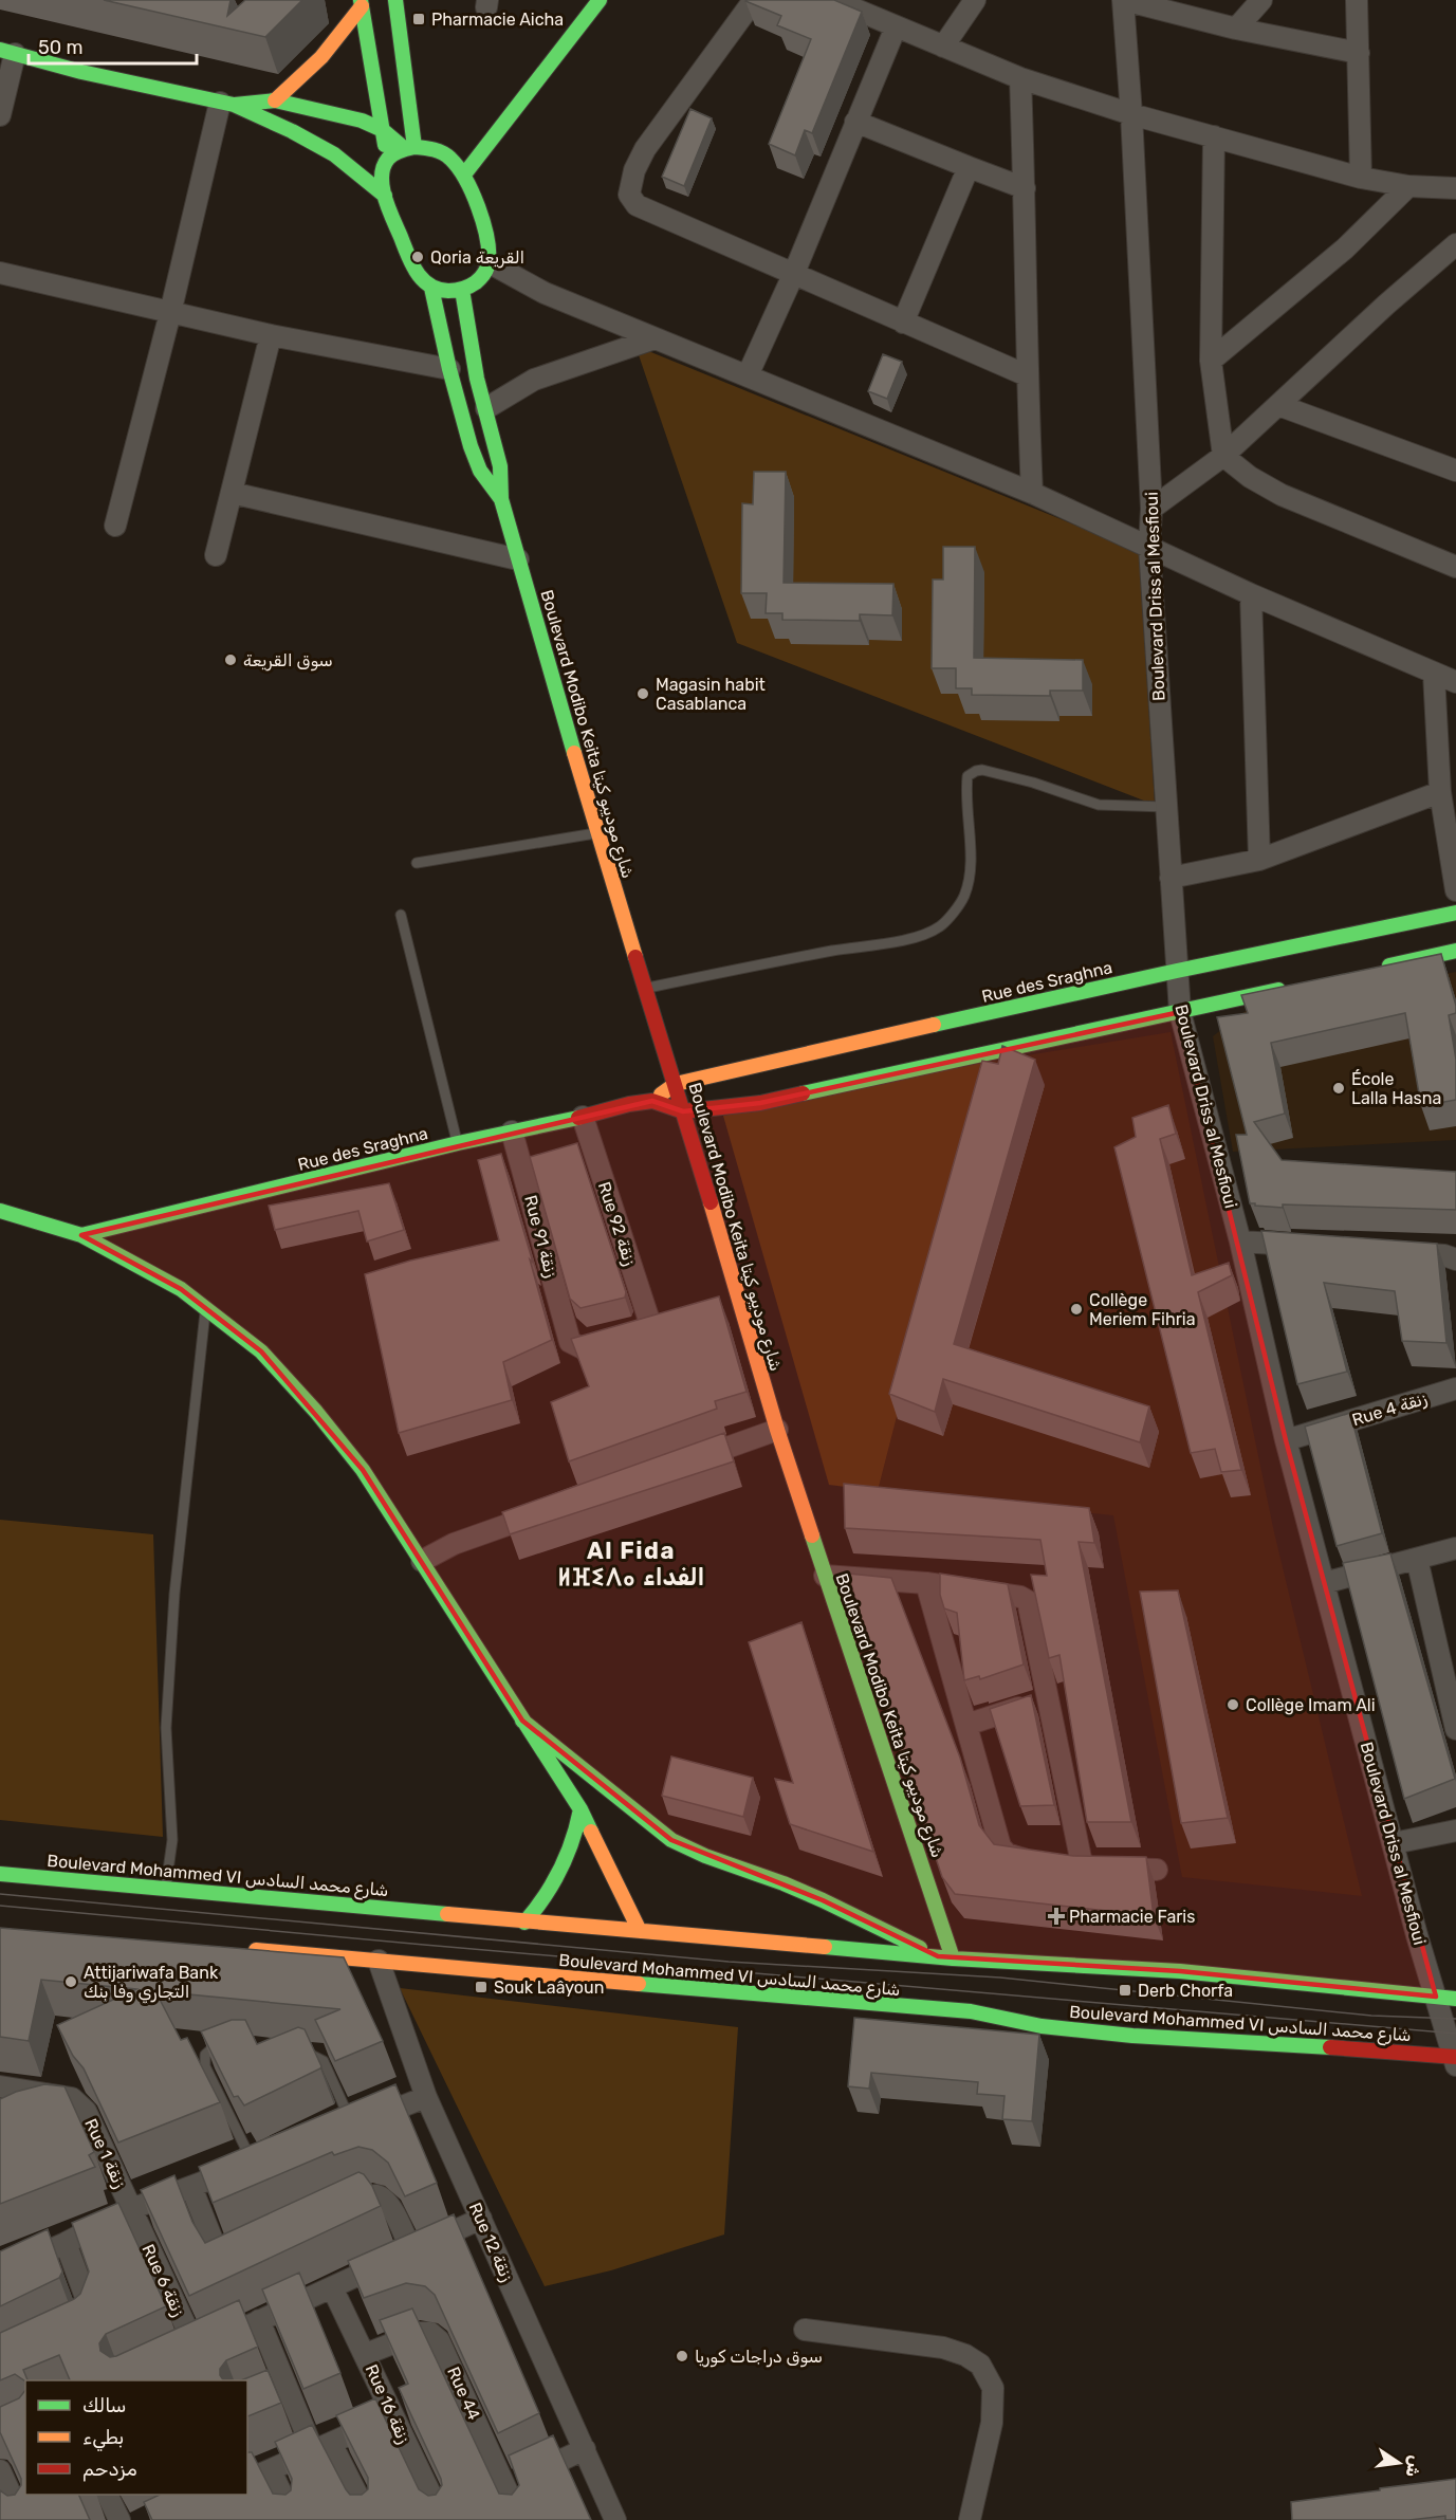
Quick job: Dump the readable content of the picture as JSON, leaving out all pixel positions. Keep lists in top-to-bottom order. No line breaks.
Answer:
{"streets":{"main road":["Boulevard Modibo Keita شارع موديبو كيتا","Rue des Sraghna","Boulevard Mohammed VI شارع محمد السادس"],"street":["Boulevard Driss al Mesfioui","Rue 92 زنقة","Rue 91 زنقة","Rue 4 زنقة","Rue 1 زنقة","Rue 12 زنقة","Rue 6 زنقة","Rue 44","Rue 16 زنقة"]},"crossings":[["Boulevard Driss al Mesfioui","Rue des Sraghna"],["Boulevard Driss al Mesfioui","Rue 4 زنقة"],["Boulevard Driss al Mesfioui","Boulevard Mohammed VI شارع محمد السادس"],["Boulevard Modibo Keita شارع موديبو كيتا","Rue des Sraghna"],["Boulevard Modibo Keita شارع موديبو كيتا","Boulevard Mohammed VI شارع محمد السادس"],["Rue des Sraghna","Rue 92 زنقة"],["Rue des Sraghna","Rue 91 زنقة"],["Rue 92 زنقة","Rue 91 زنقة"],["Boulevard Mohammed VI شارع محمد السادس","Rue 12 زنقة"],["Rue 1 زنقة","Rue 6 زنقة"],["Rue 44","Rue 16 زنقة"]],"districts":["Al Fida ⵍⴼⵉⴷⴰ الفداء"],"places":{"transit":["Pharmacie Aicha","Souk Laâyoun","Derb Chorfa"],"other":["Qoria القريعة","سوق القريعة","Magasin habit Casablanca","École Lalla Hasna","Collège Meriem Fihria","Collège Imam Ali","Attijariwafa Bank التجاري وفا بنك","سوق دراجات كوريا"],"health":["Pharmacie Faris"]},"legend":["سالك","بطيء","مزدحم"],"scale_bar":"50 m","north":"right"}
